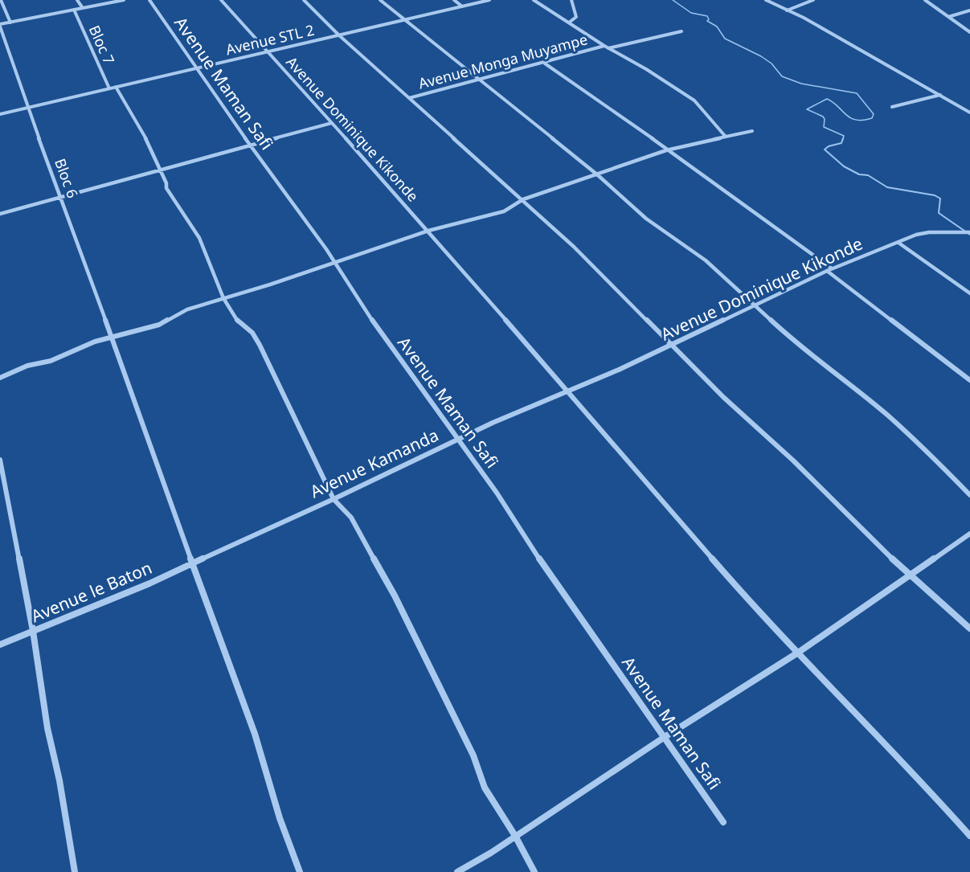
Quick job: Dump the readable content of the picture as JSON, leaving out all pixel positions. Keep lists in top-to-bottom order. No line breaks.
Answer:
{"streets":{"street":["Avenue STL 2","Bloc 7","Avenue Monga Muyampe","Avenue Maman Safi","Avenue Dominique Kikonde","Bloc 6","Avenue Kamanda","Avenue le Baton"]},"crossings":[["Avenue STL 2","Bloc 7"],["Avenue STL 2","Avenue Maman Safi"],["Avenue STL 2","Avenue Dominique Kikonde"],["Avenue STL 2","Bloc 6"],["Avenue Maman Safi","Avenue Kamanda"],["Avenue Dominique Kikonde","Avenue Kamanda"],["Bloc 6","Avenue Kamanda"],["Bloc 6","Avenue le Baton"],["Avenue Kamanda","Avenue le Baton"]]}
